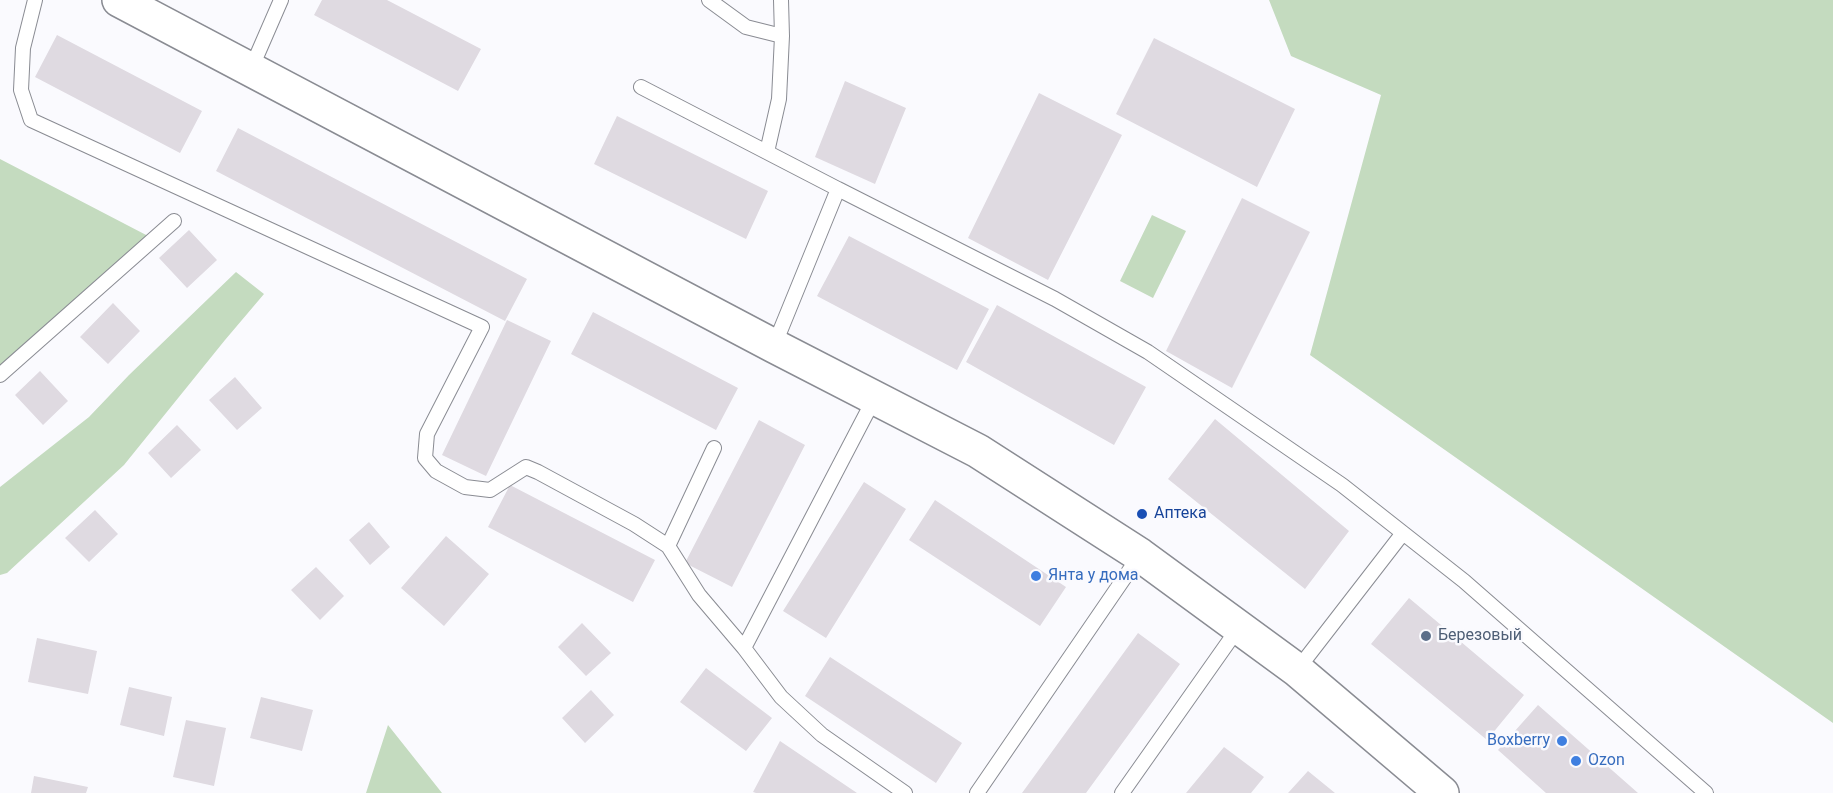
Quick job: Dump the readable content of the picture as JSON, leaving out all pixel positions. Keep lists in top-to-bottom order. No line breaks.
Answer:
{"places":["Аптека","Янта у дома","Березовый","Boxberry","Ozon"]}
